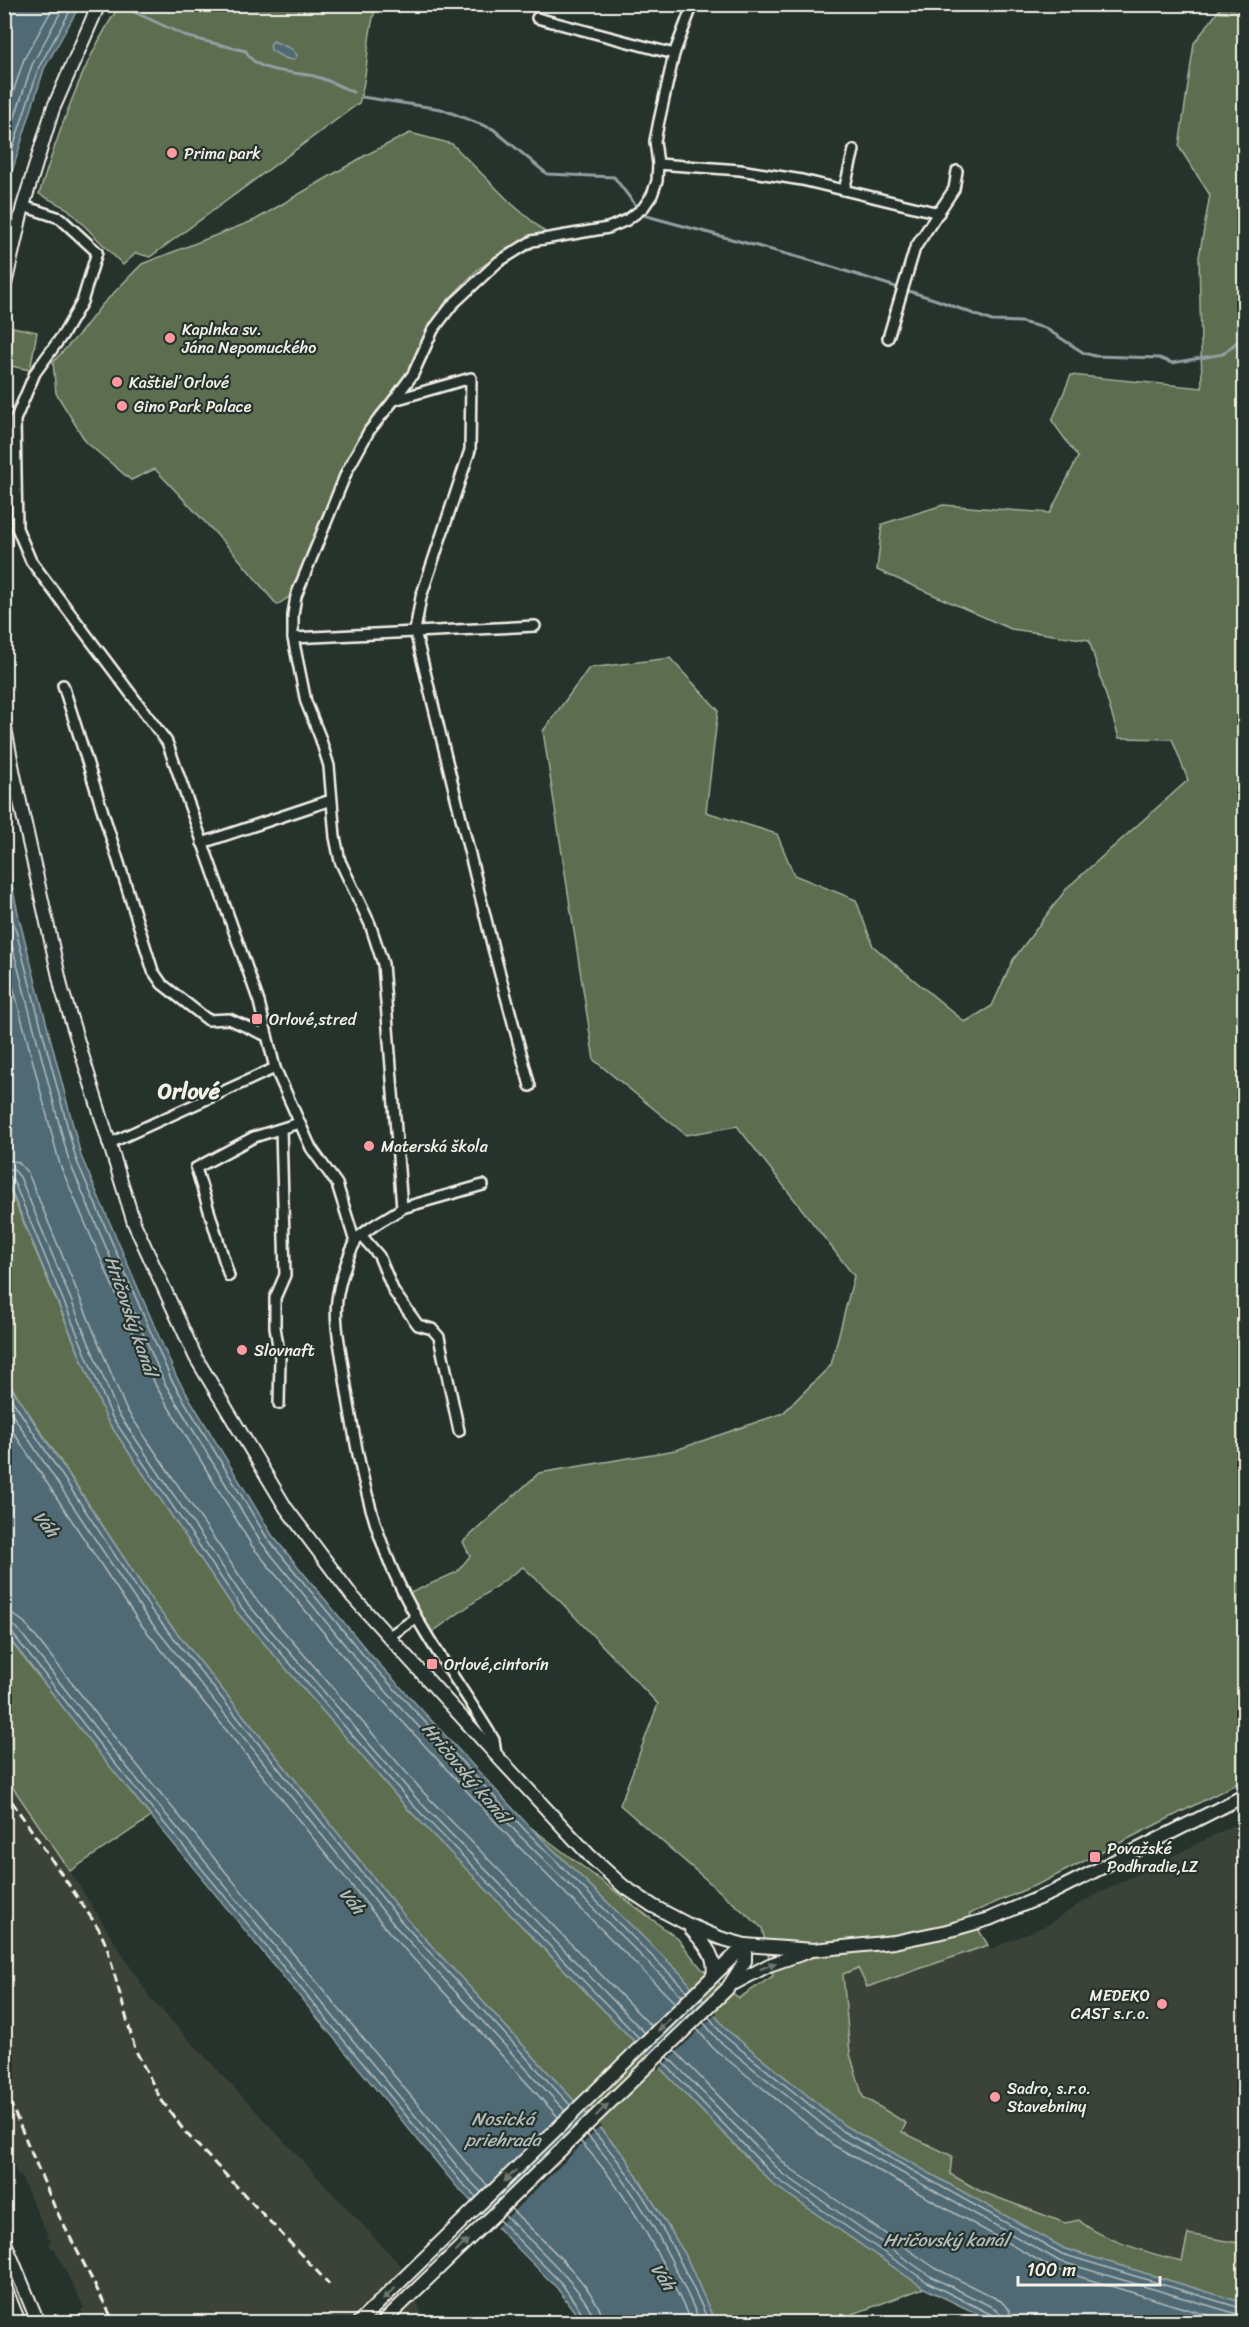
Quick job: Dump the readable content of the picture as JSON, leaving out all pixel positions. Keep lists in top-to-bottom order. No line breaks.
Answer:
{"districts":["Orlové"],"water":["Hričovský kanál","Váh","Nosická priehrada"],"places":{"other":["Prima park","Kaplnka sv. Jána Nepomuckého","Kaštieľ Orlové","Gino Park Palace","Materská škola","Slovnaft","MEDEKO CAST s.r.o.","Sadro, s.r.o. Stavebniny"],"transit":["Orlové,stred","Orlové,cintorín","Považské Podhradie,LZ"]},"scale_bar":"100 m"}
